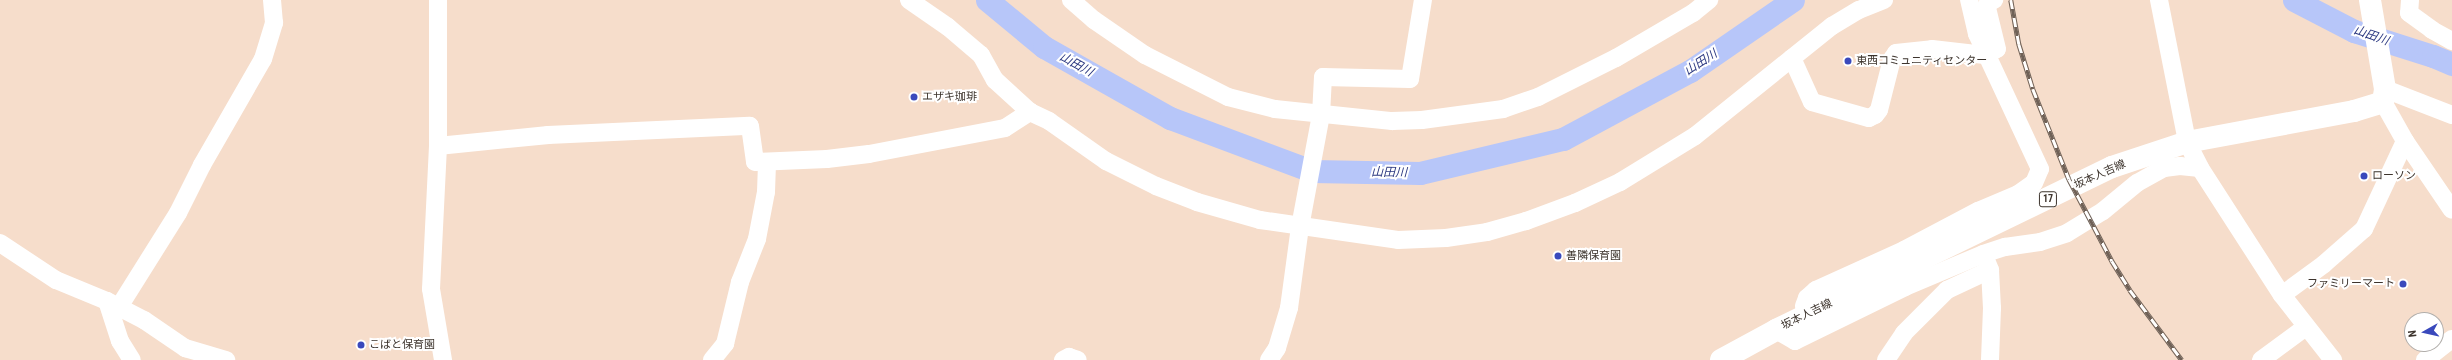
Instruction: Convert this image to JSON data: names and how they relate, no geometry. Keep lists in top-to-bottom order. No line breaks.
{"streets":{"main road":["坂本人吉線","17"]},"water":["山田川"],"places":["東西コミュニティセンター","エザキ珈琲","ローソン","善隣保育園","ファミリーマート","こばと保育園"],"north":"left"}
